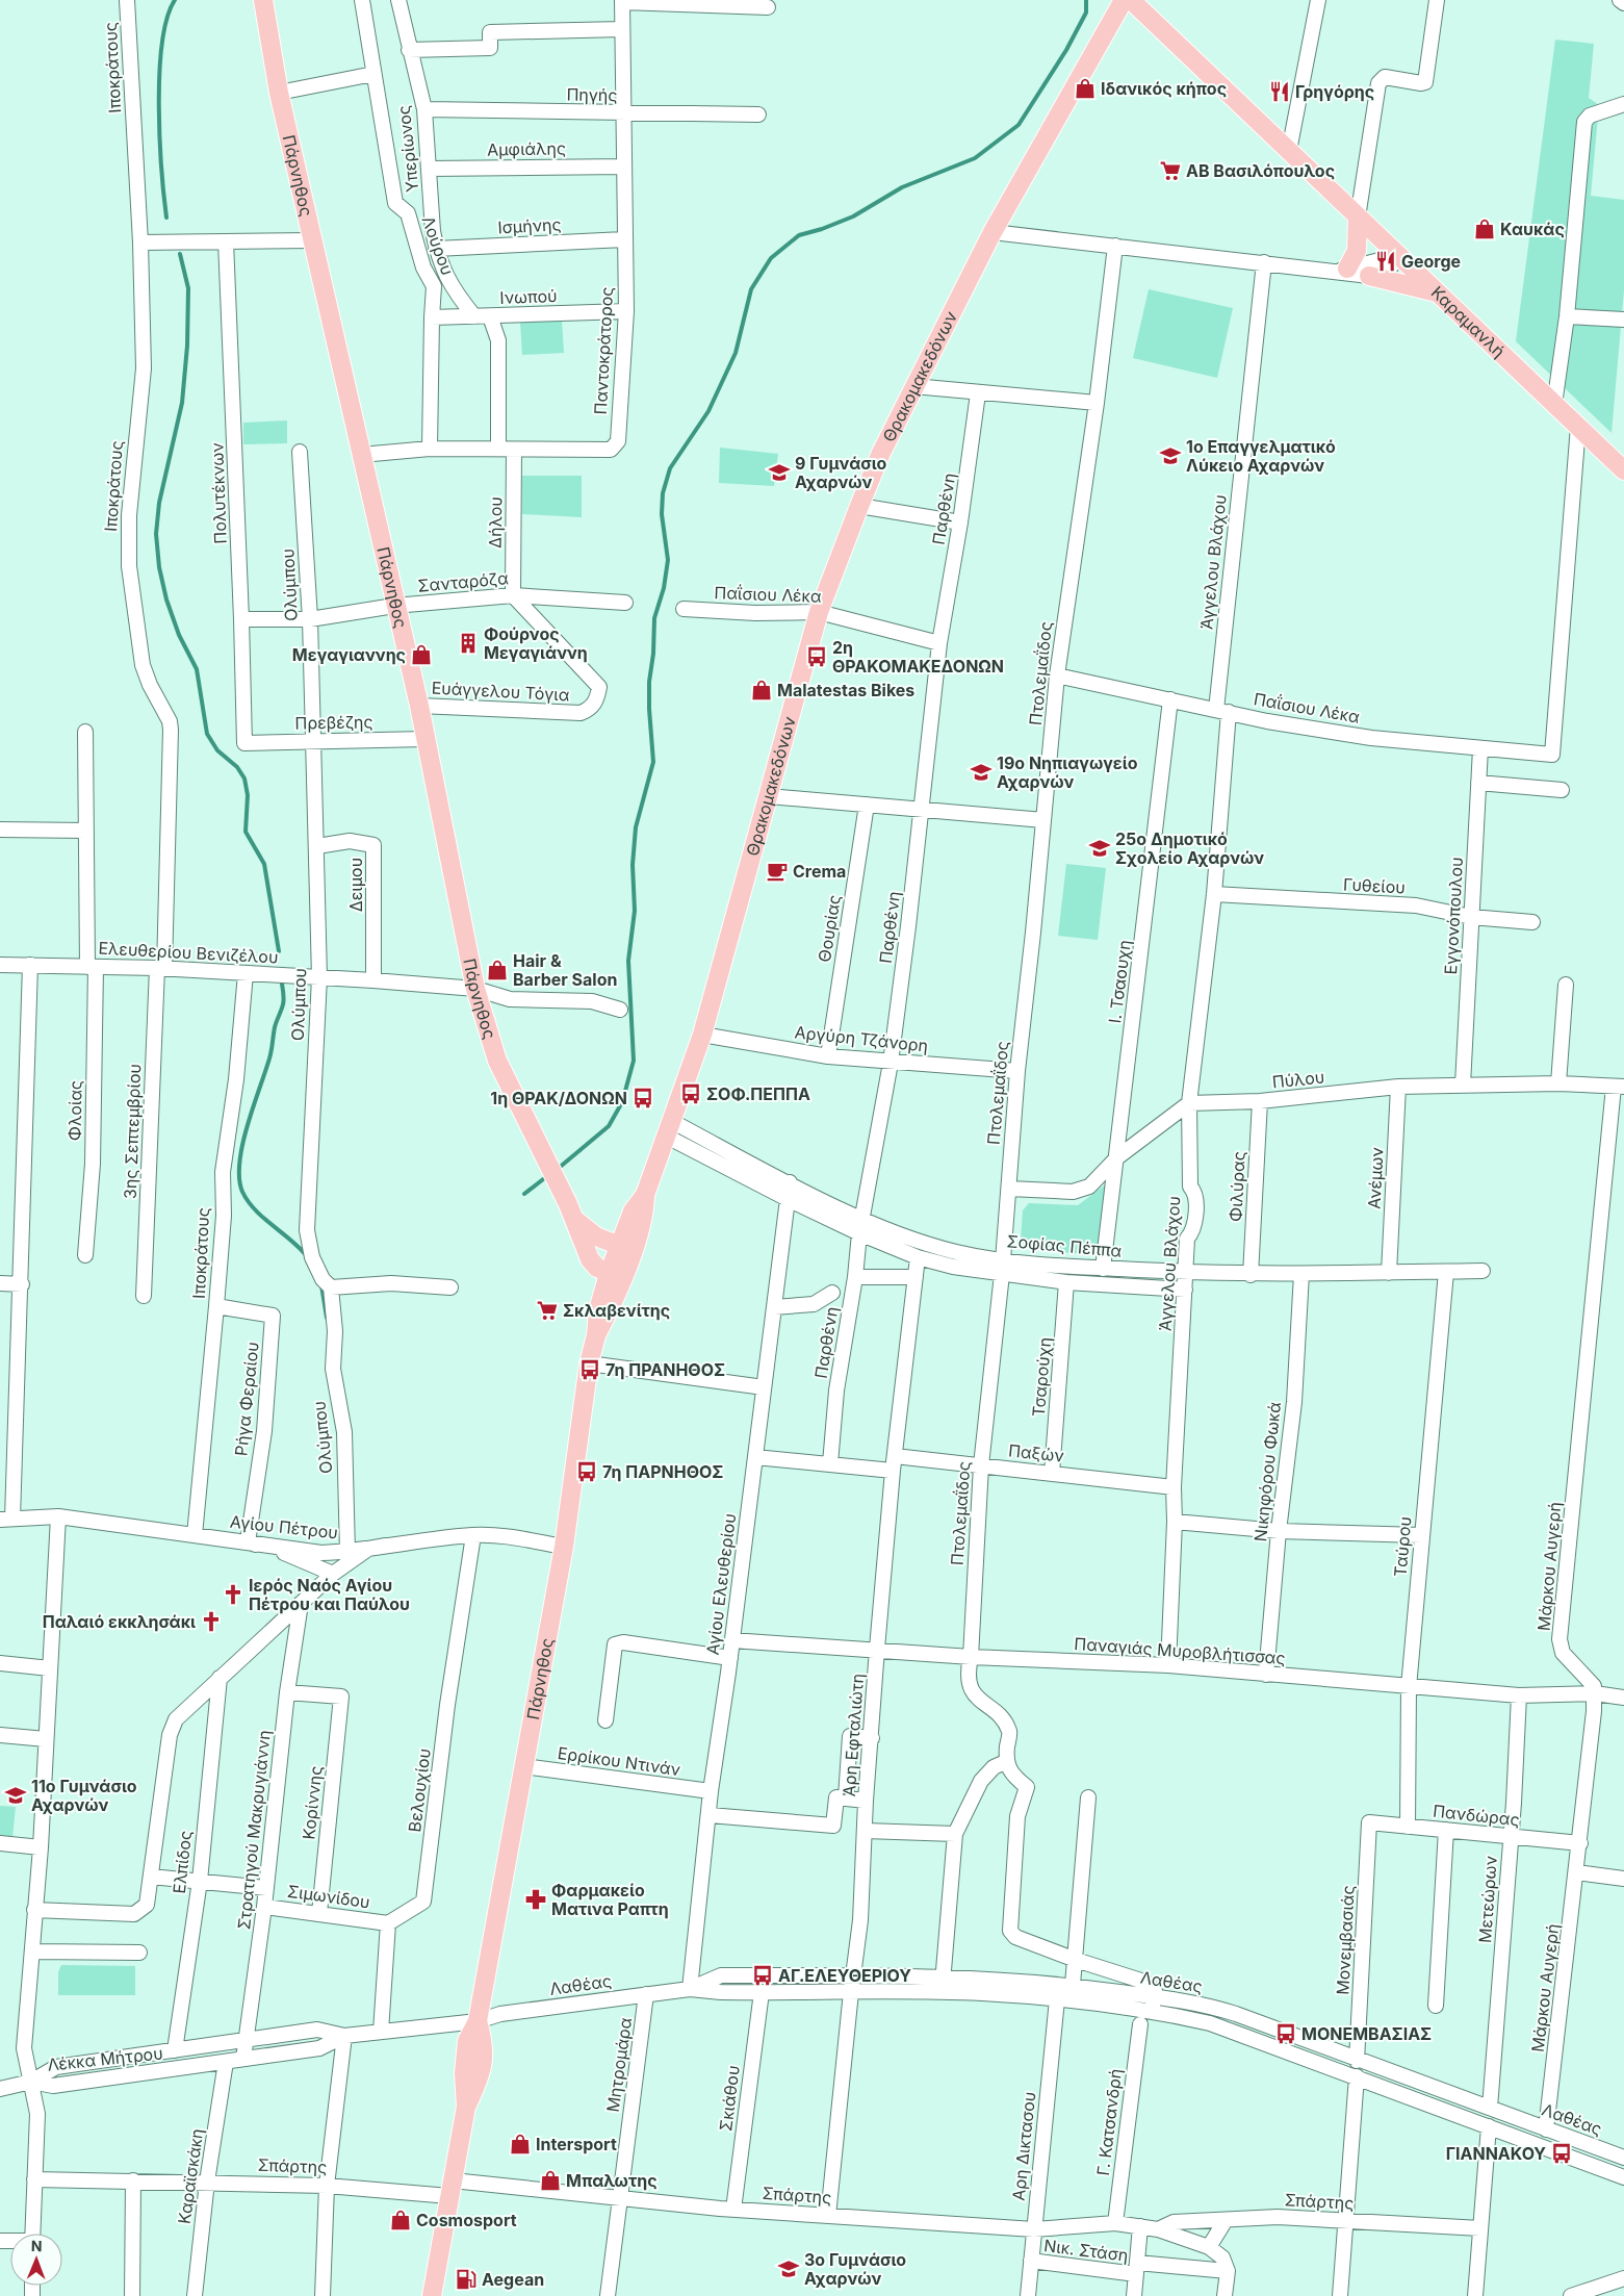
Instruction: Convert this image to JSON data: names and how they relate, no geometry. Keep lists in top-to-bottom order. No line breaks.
{"streets":{"main road":["Πάρνηθος","Καραμανλή","Θρακομακεδόνων"],"street":["Ιποκράτους","Πηγής","Υπερίωνος","Αμφιάλης","Ισμήνης","Λούρου","Ινωπού","Παντοκράτορος","Πολυτέκνων","Παρθένη","Δήλου","Άγγελου Βλάχου","Σανταρόζα","Ολύμπου","Παΐσιου Λέκα","Πτολεμαΐδος","Ευάγγελου Τόγια","Πρεβέζης","Δειμου","Γυθείου","Εγγονόπουλου","Θουρίας","Ελευθερίου Βενιζέλου","Ι. Τσαουχη","Αργύρη Τζάνορη","Πύλου","Φλοίας","3ης Σεπτεμβρίου","Ανέμων","Φιλύρας","Σοφίας Πέππα","Τσαρούχη","Ρήγα Φεραίου","Παξών","Νικηφόρου Φωκά","Αγίου Πέτρου","Ταύρου","Μάρκου Αυγερή","Αγίου Ελευθερίου","Παναγιάς Μυροβλήτισσας","Άρη Εφταλιώτη","Ερρίκου Ντινάν","Βελουχίου","Κορίννης","Πανδώρας","Στρατηγού Μακρυγιάννη","Ελπίδος","Σιμωνίδου","Μετεώρων","Μονεμβασιάς","Λαθέας","Λέκκα Μήτρου","Μητρομάρα","Σκιάθου","Γ. Κατσανδρή","Αρη Δικτασου","Σπάρτης","Καραϊσκάκη","Νικ. Στάση"]},"crossings":[["Ιποκράτους","Ελευθερίου Βενιζέλου"],["Ιποκράτους","3ης Σεπτεμβρίου"],["Ιποκράτους","Ρήγα Φεραίου"],["Ιποκράτους","Αγίου Πέτρου"],["Πηγής","Υπερίωνος"],["Πηγής","Παντοκράτορος"],["Υπερίωνος","Αμφιάλης"],["Υπερίωνος","Ισμήνης"],["Υπερίωνος","Ινωπού"],["Αμφιάλης","Παντοκράτορος"],["Πάρνηθος","Παντοκράτορος"],["Πάρνηθος","Θρακομακεδόνων"],["Πάρνηθος","Σανταρόζα"],["Πάρνηθος","Ευάγγελου Τόγια"],["Πάρνηθος","Πρεβέζης"],["Πάρνηθος","Ελευθερίου Βενιζέλου"],["Πάρνηθος","Αγίου Πέτρου"],["Πάρνηθος","Ερρίκου Ντινάν"],["Πάρνηθος","Λαθέας"],["Πάρνηθος","Λέκκα Μήτρου"],["Πάρνηθος","Σπάρτης"],["Ισμήνης","Παντοκράτορος"],["Λούρου","Ινωπού"],["Λούρου","Παντοκράτορος"],["Ινωπού","Παντοκράτορος"],["Καραμανλή","Παΐσιου Λέκα"],["Παντοκράτορος","Δήλου"],["Θρακομακεδόνων","Παΐσιου Λέκα"],["Θρακομακεδόνων","Αργύρη Τζάνορη"],["Θρακομακεδόνων","Σοφίας Πέππα"],["Πολυτέκνων","Σανταρόζα"],["Πολυτέκνων","Πρεβέζης"],["Παρθένη","Παΐσιου Λέκα"],["Παρθένη","Αργύρη Τζάνορη"],["Παρθένη","Σοφίας Πέππα"],["Παρθένη","Παξών"],["Δήλου","Σανταρόζα"],["Δήλου","Ευάγγελου Τόγια"],["Άγγελου Βλάχου","Παΐσιου Λέκα"],["Άγγελου Βλάχου","Γυθείου"],["Άγγελου Βλάχου","Πύλου"],["Άγγελου Βλάχου","Σοφίας Πέππα"],["Άγγελου Βλάχου","Παξών"],["Άγγελου Βλάχου","Παναγιάς Μυροβλήτισσας"],["Σανταρόζα","Ολύμπου"],["Σανταρόζα","Ευάγγελου Τόγια"],["Ολύμπου","Πρεβέζης"],["Ολύμπου","Δειμου"],["Ολύμπου","Ελευθερίου Βενιζέλου"],["Ολύμπου","Αγίου Πέτρου"],["Παΐσιου Λέκα","Πτολεμαΐδος"],["Παΐσιου Λέκα","Εγγονόπουλου"],["Παΐσιου Λέκα","Ι. Τσαουχη"],["Πτολεμαΐδος","Αργύρη Τζάνορη"],["Πτολεμαΐδος","Σοφίας Πέππα"],["Πτολεμαΐδος","Παξών"],["Πτολεμαΐδος","Παναγιάς Μυροβλήτισσας"],["Δειμου","Ελευθερίου Βενιζέλου"],["Γυθείου","Εγγονόπουλου"],["Εγγονόπουλου","Πύλου"],["Θουρίας","Αργύρη Τζάνορη"],["Ελευθερίου Βενιζέλου","Φλοίας"],["Ελευθερίου Βενιζέλου","3ης Σεπτεμβρίου"],["Ι. Τσαουχη","Σοφίας Πέππα"],["Πύλου","Ανέμων"],["Πύλου","Φιλύρας"],["Πύλου","Μάρκου Αυγερή"],["Ανέμων","Σοφίας Πέππα"],["Φιλύρας","Σοφίας Πέππα"],["Σοφίας Πέππα","Τσαρούχη"],["Σοφίας Πέππα","Νικηφόρου Φωκά"],["Σοφίας Πέππα","Ταύρου"],["Σοφίας Πέππα","Αγίου Ελευθερίου"],["Σοφίας Πέππα","Άρη Εφταλιώτη"],["Τσαρούχη","Παξών"],["Ρήγα Φεραίου","Αγίου Πέτρου"],["Παξών","Αγίου Ελευθερίου"],["Παξών","Άρη Εφταλιώτη"],["Νικηφόρου Φωκά","Παναγιάς Μυροβλήτισσας"],["Αγίου Πέτρου","Βελουχίου"],["Ταύρου","Παναγιάς Μυροβλήτισσας"],["Ταύρου","Πανδώρας"],["Μάρκου Αυγερή","Παναγιάς Μυροβλήτισσας"],["Μάρκου Αυγερή","Πανδώρας"],["Μάρκου Αυγερή","Λαθέας"],["Αγίου Ελευθερίου","Παναγιάς Μυροβλήτισσας"],["Αγίου Ελευθερίου","Ερρίκου Ντινάν"],["Αγίου Ελευθερίου","Λαθέας"],["Παναγιάς Μυροβλήτισσας","Άρη Εφταλιώτη"],["Παναγιάς Μυροβλήτισσας","Μετεώρων"],["Άρη Εφταλιώτη","Λαθέας"],["Άρη Εφταλιώτη","Σπάρτης"],["Βελουχίου","Σιμωνίδου"],["Κορίννης","Στρατηγού Μακρυγιάννη"],["Κορίννης","Σιμωνίδου"],["Πανδώρας","Μετεώρων"],["Πανδώρας","Μονεμβασιάς"],["Στρατηγού Μακρυγιάννη","Σιμωνίδου"],["Στρατηγού Μακρυγιάννη","Λέκκα Μήτρου"],["Ελπίδος","Σιμωνίδου"],["Ελπίδος","Λέκκα Μήτρου"],["Μετεώρων","Λαθέας"],["Μονεμβασιάς","Λαθέας"],["Λαθέας","Λέκκα Μήτρου"],["Λαθέας","Μητρομάρα"],["Λαθέας","Σκιάθου"],["Λαθέας","Αρη Δικτασου"],["Λέκκα Μήτρου","Καραϊσκάκη"],["Μητρομάρα","Σπάρτης"],["Σκιάθου","Σπάρτης"],["Γ. Κατσανδρή","Σπάρτης"],["Αρη Δικτασου","Σπάρτης"],["Αρη Δικτασου","Νικ. Στάση"],["Σπάρτης","Καραϊσκάκη"]],"places":{"shop":["Ιδανικός κήπος","Καυκάς","Μεγαγιαννης","Malatestas Bikes","Hair & Barber Salon","Intersport","Μπαλωτης","Cosmosport"],"restaurant":["Γρηγόρης","George"],"supermarket":["ΑΒ Βασιλόπουλος","Σκλαβενίτης"],"school or university":["1ο Επαγγελματικό Λύκειο Αχαρνών","9 Γυμνάσιο Αχαρνών","19ο Νηπιαγωγείο Αχαρνών","25ο Δημοτικό Σχολείο Αχαρνών","11ο Γυμνάσιο Αχαρνών","3ο Γυμνάσιο Αχαρνών"],"building":["Φούρνος Μεγαγιάννη"],"bus stop":["2η ΘΡΑΚΟΜΑΚΕΔΟΝΩΝ","ΣΟΦ.ΠΕΠΠΑ","1η ΘΡΑΚ/ΔΟΝΩΝ","7η ΠΡΑΝΗΘΟΣ","7η ΠΑΡΝΗΘΟΣ","ΑΓ.ΕΛΕΥΘΕΡΙΟΥ","ΜΟΝΕΜΒΑΣΙΑΣ","ΓΙΑΝΝΑΚΟΥ"],"cafe":["Crema"],"church":["Ιερός Ναός Αγίου Πέτρου και Παύλου","Παλαιό εκκλησάκι"],"pharmacy":["Φαρμακείο Ματινα Ραπτη"],"fuel station":["Aegean"]},"north":"top"}
